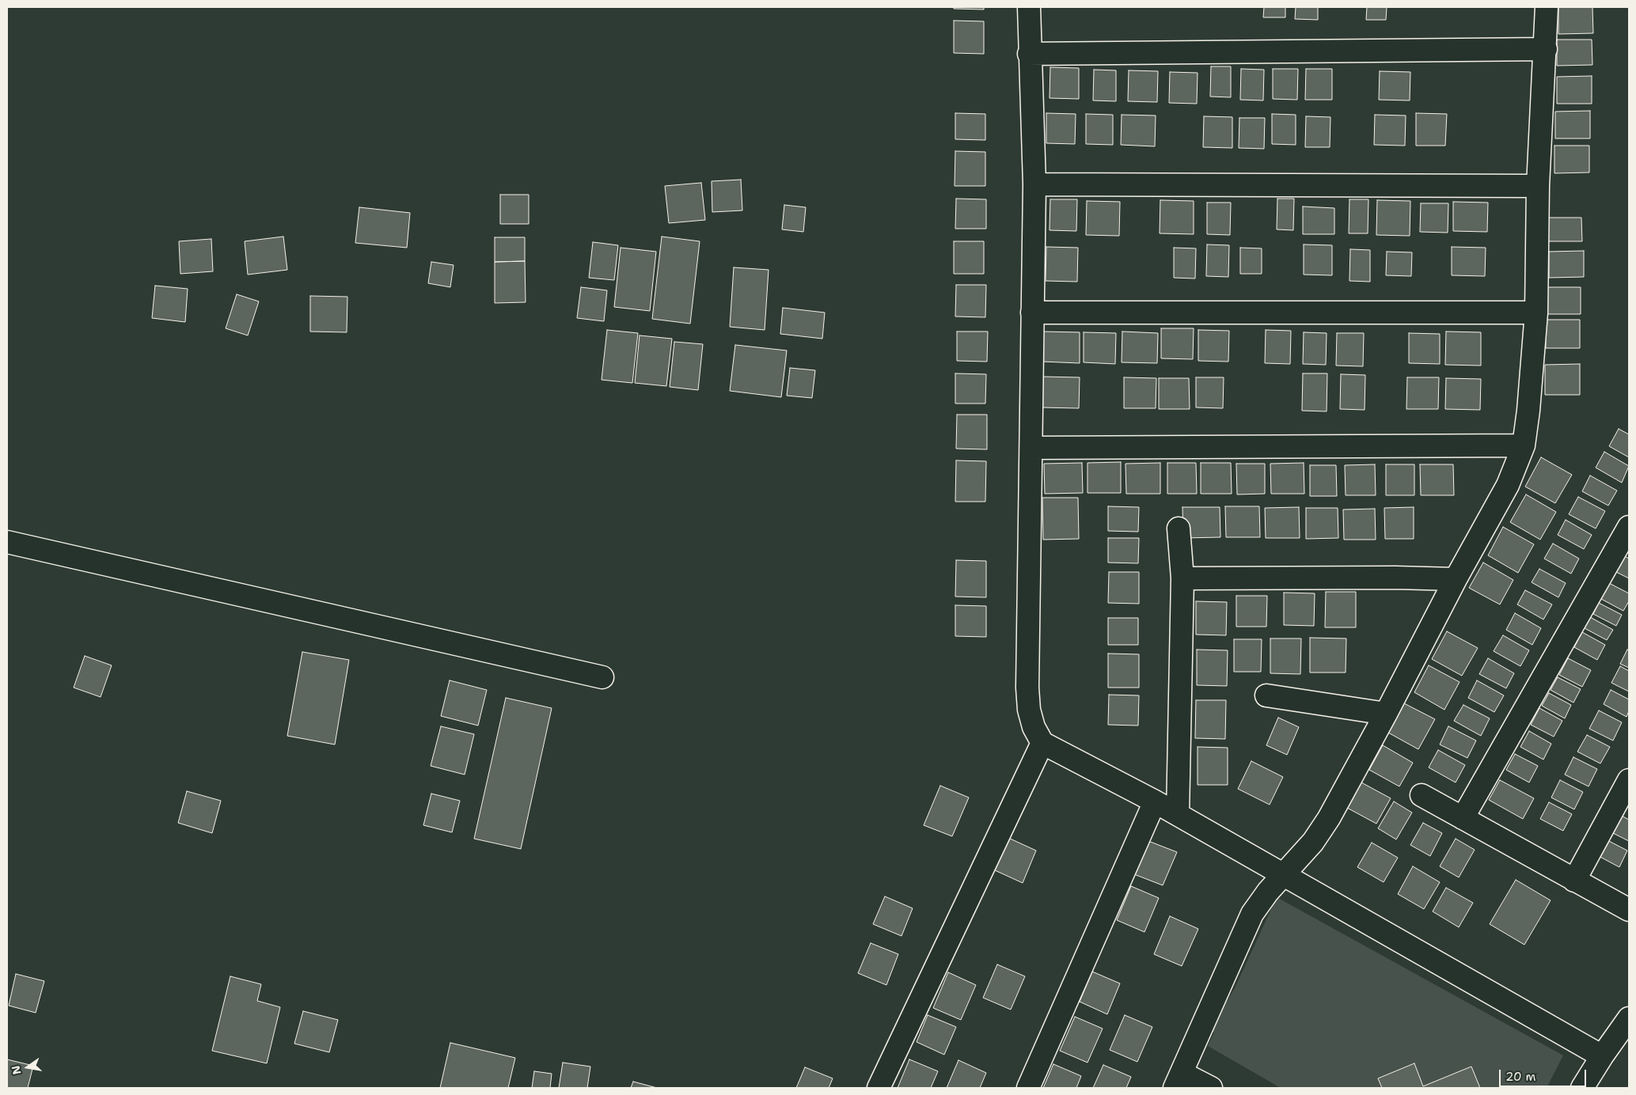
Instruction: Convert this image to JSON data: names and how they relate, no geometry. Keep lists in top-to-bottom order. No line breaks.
{"scale_bar":"20 m","north":"left"}
